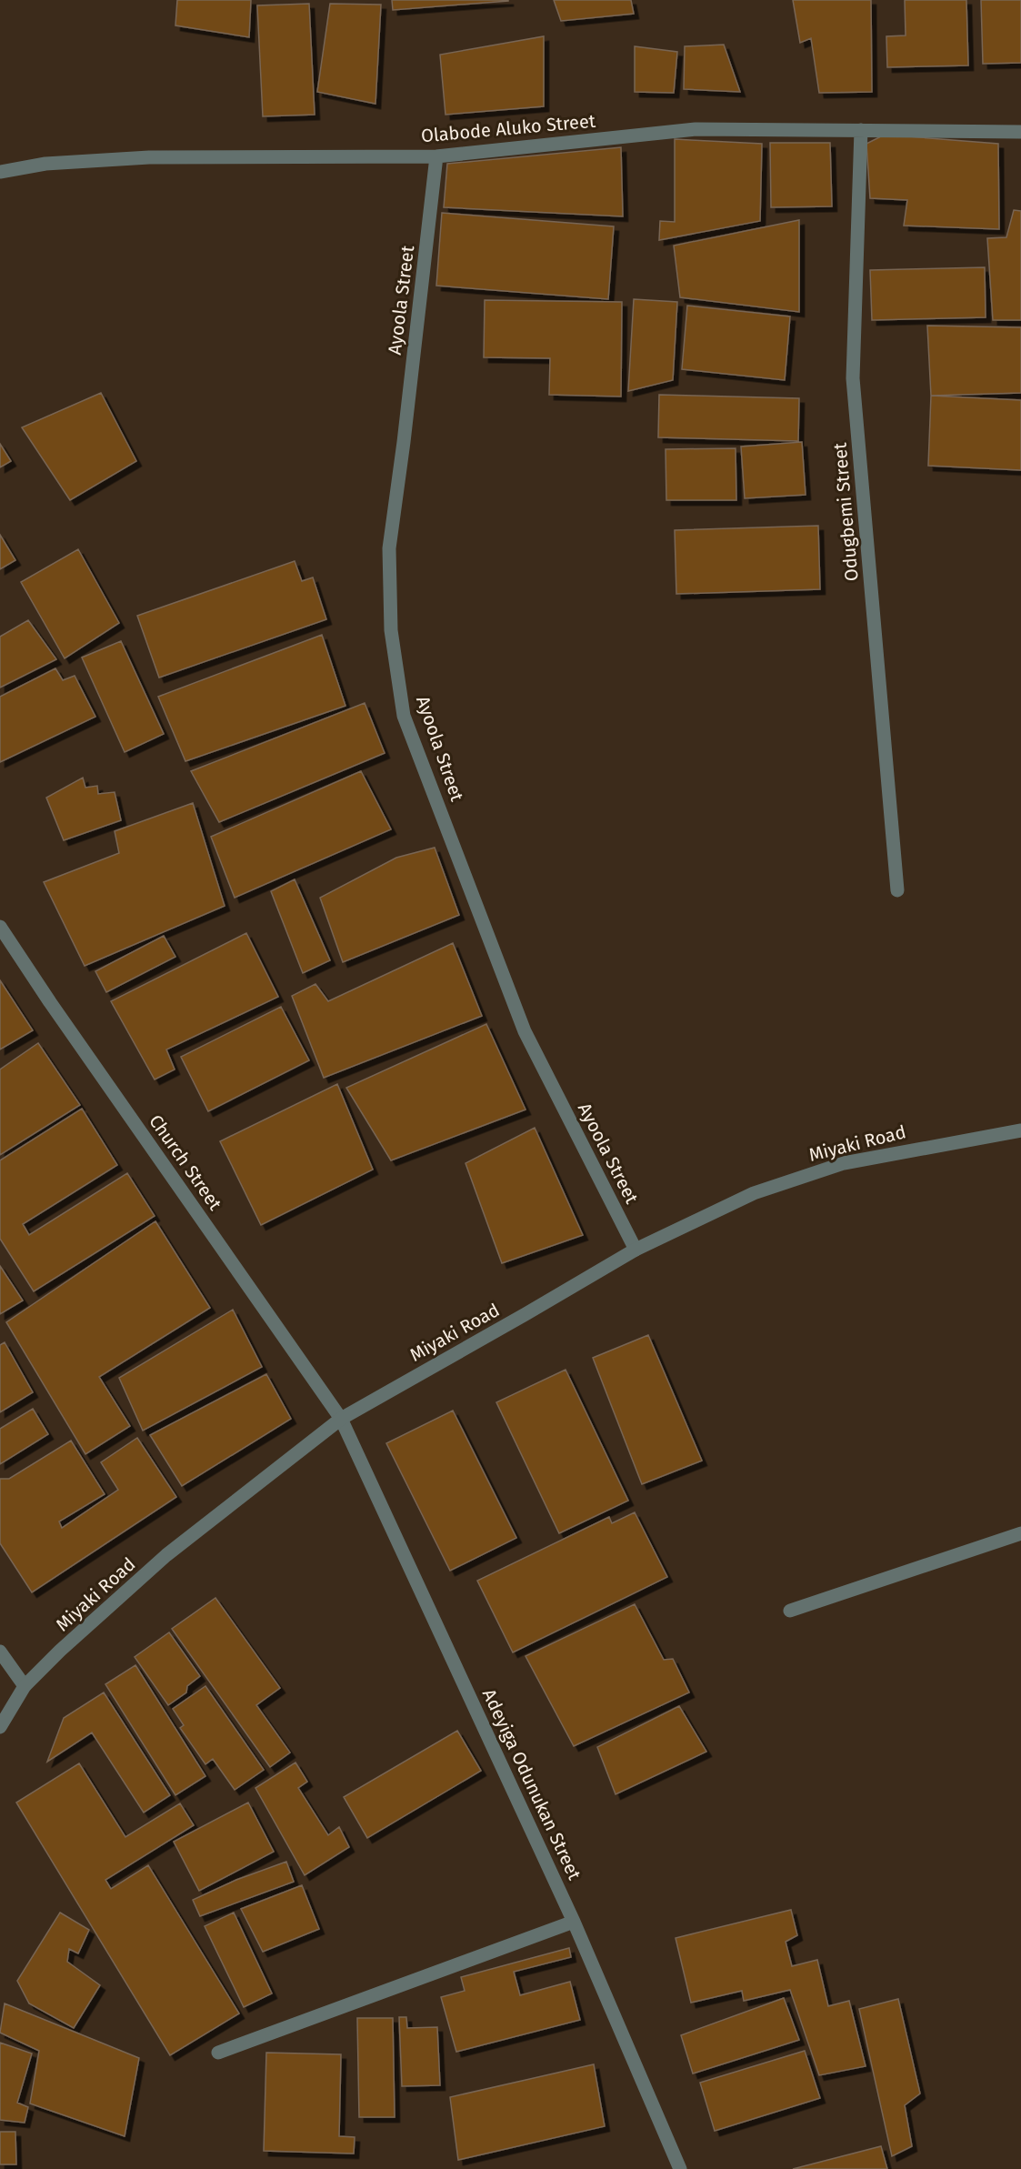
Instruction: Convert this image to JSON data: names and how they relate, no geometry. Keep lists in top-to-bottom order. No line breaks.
{"streets":{"street":["Olabode Aluko Street","Ayoola Street","Odugbemi Street","Miyaki Road","Church Street","Adeyiga Odunukan Street"]},"crossings":[["Olabode Aluko Street","Ayoola Street"],["Olabode Aluko Street","Odugbemi Street"],["Ayoola Street","Miyaki Road"],["Miyaki Road","Church Street"],["Miyaki Road","Adeyiga Odunukan Street"],["Church Street","Adeyiga Odunukan Street"]]}
